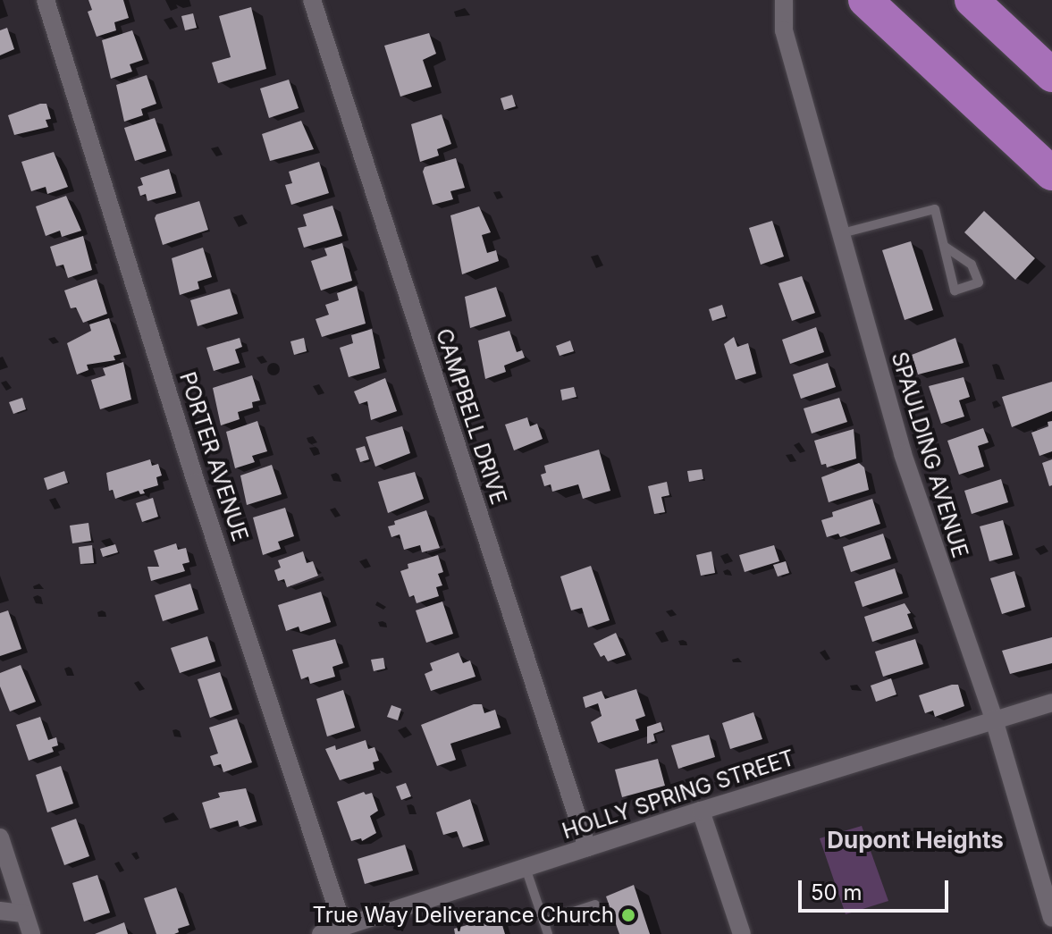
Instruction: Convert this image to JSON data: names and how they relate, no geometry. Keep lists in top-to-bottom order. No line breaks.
{"streets":{"street":["CAMPBELL DRIVE","SPAULDING AVENUE","PORTER AVENUE","HOLLY SPRING STREET"]},"crossings":[["CAMPBELL DRIVE","HOLLY SPRING STREET"],["SPAULDING AVENUE","HOLLY SPRING STREET"],["PORTER AVENUE","HOLLY SPRING STREET"]],"districts":["Dupont Heights"],"places":["True Way Deliverance Church"],"scale_bar":"50 m"}
